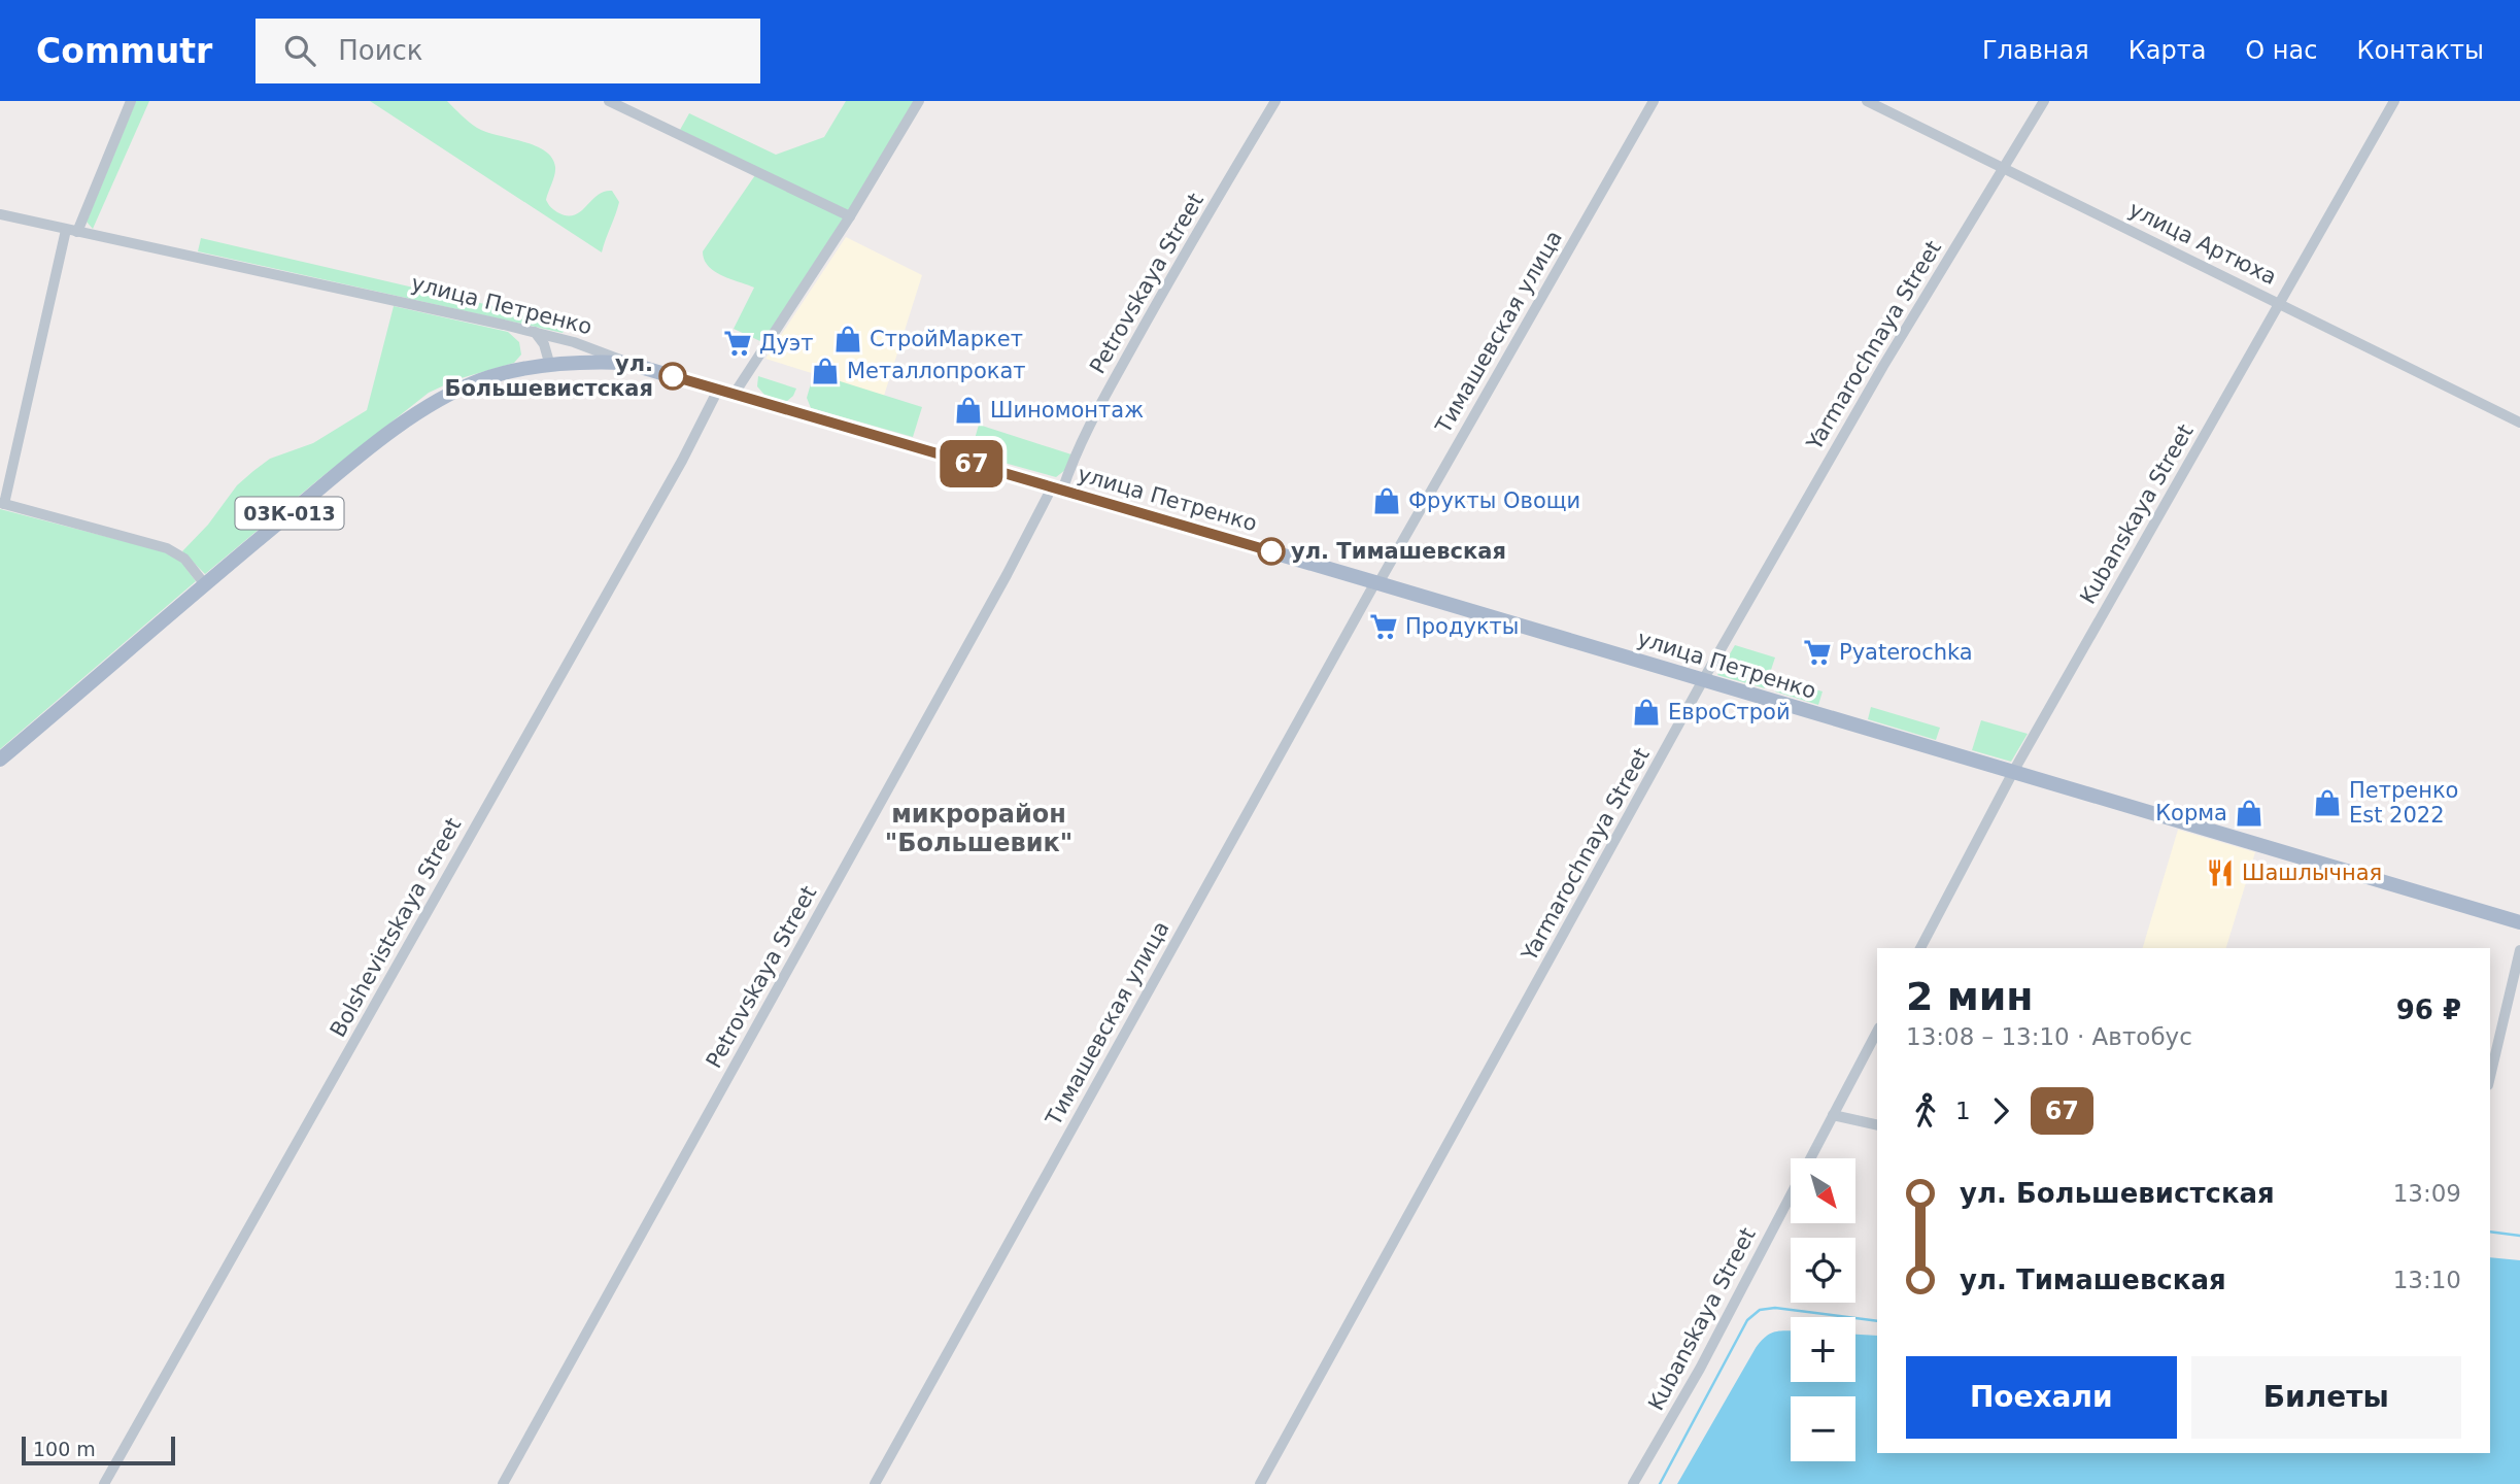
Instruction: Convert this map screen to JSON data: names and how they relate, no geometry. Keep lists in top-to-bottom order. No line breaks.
{"streets":{"main road":["улица Петренко","03К-013"],"street":["улица Артюха","Petrovskaya Street","Тимашевская улица","Yarmarochnaya Street","Kubanskaya Street","Bolshevistskaya Street"]},"crossings":[["улица Артюха","Yarmarochnaya Street"],["улица Артюха","Kubanskaya Street"],["Petrovskaya Street","улица Петренко"],["улица Петренко","Тимашевская улица"],["улица Петренко","Yarmarochnaya Street"],["улица Петренко","03К-013"],["улица Петренко","Kubanskaya Street"],["улица Петренко","Bolshevistskaya Street"]],"districts":["микрорайон \"Большевик\""],"places":{"shop":["СтройМаркет","Металлопрокат","Шиномонтаж","Фрукты Овощи","ЕвроСтрой","Петренко Est 2022","Корма"],"supermarket":["Дуэт","Продукты","Pyaterochka"],"other":["ул. Большевистская","ул. Тимашевская"],"restaurant":["Шашлычная"]},"lines":["bus line 67"],"scale_bar":"100 m","north":"bottom right","page":{"header":"Commutr","search":"Поиск","nav":["Главная","Карта","О нас","Контакты"],"on_map":"67","heading":["2 мин","13:08 – 13:10 · Автобус","96 ₽"],"legs":["1","67"],"list":[{"name":"ул. Большевистская","value":"13:09"},{"name":"ул. Тимашевская","value":"13:10"}],"map_buttons":["+","−"],"buttons":["Поехали","Билеты"],"scale":"100 m"}}
